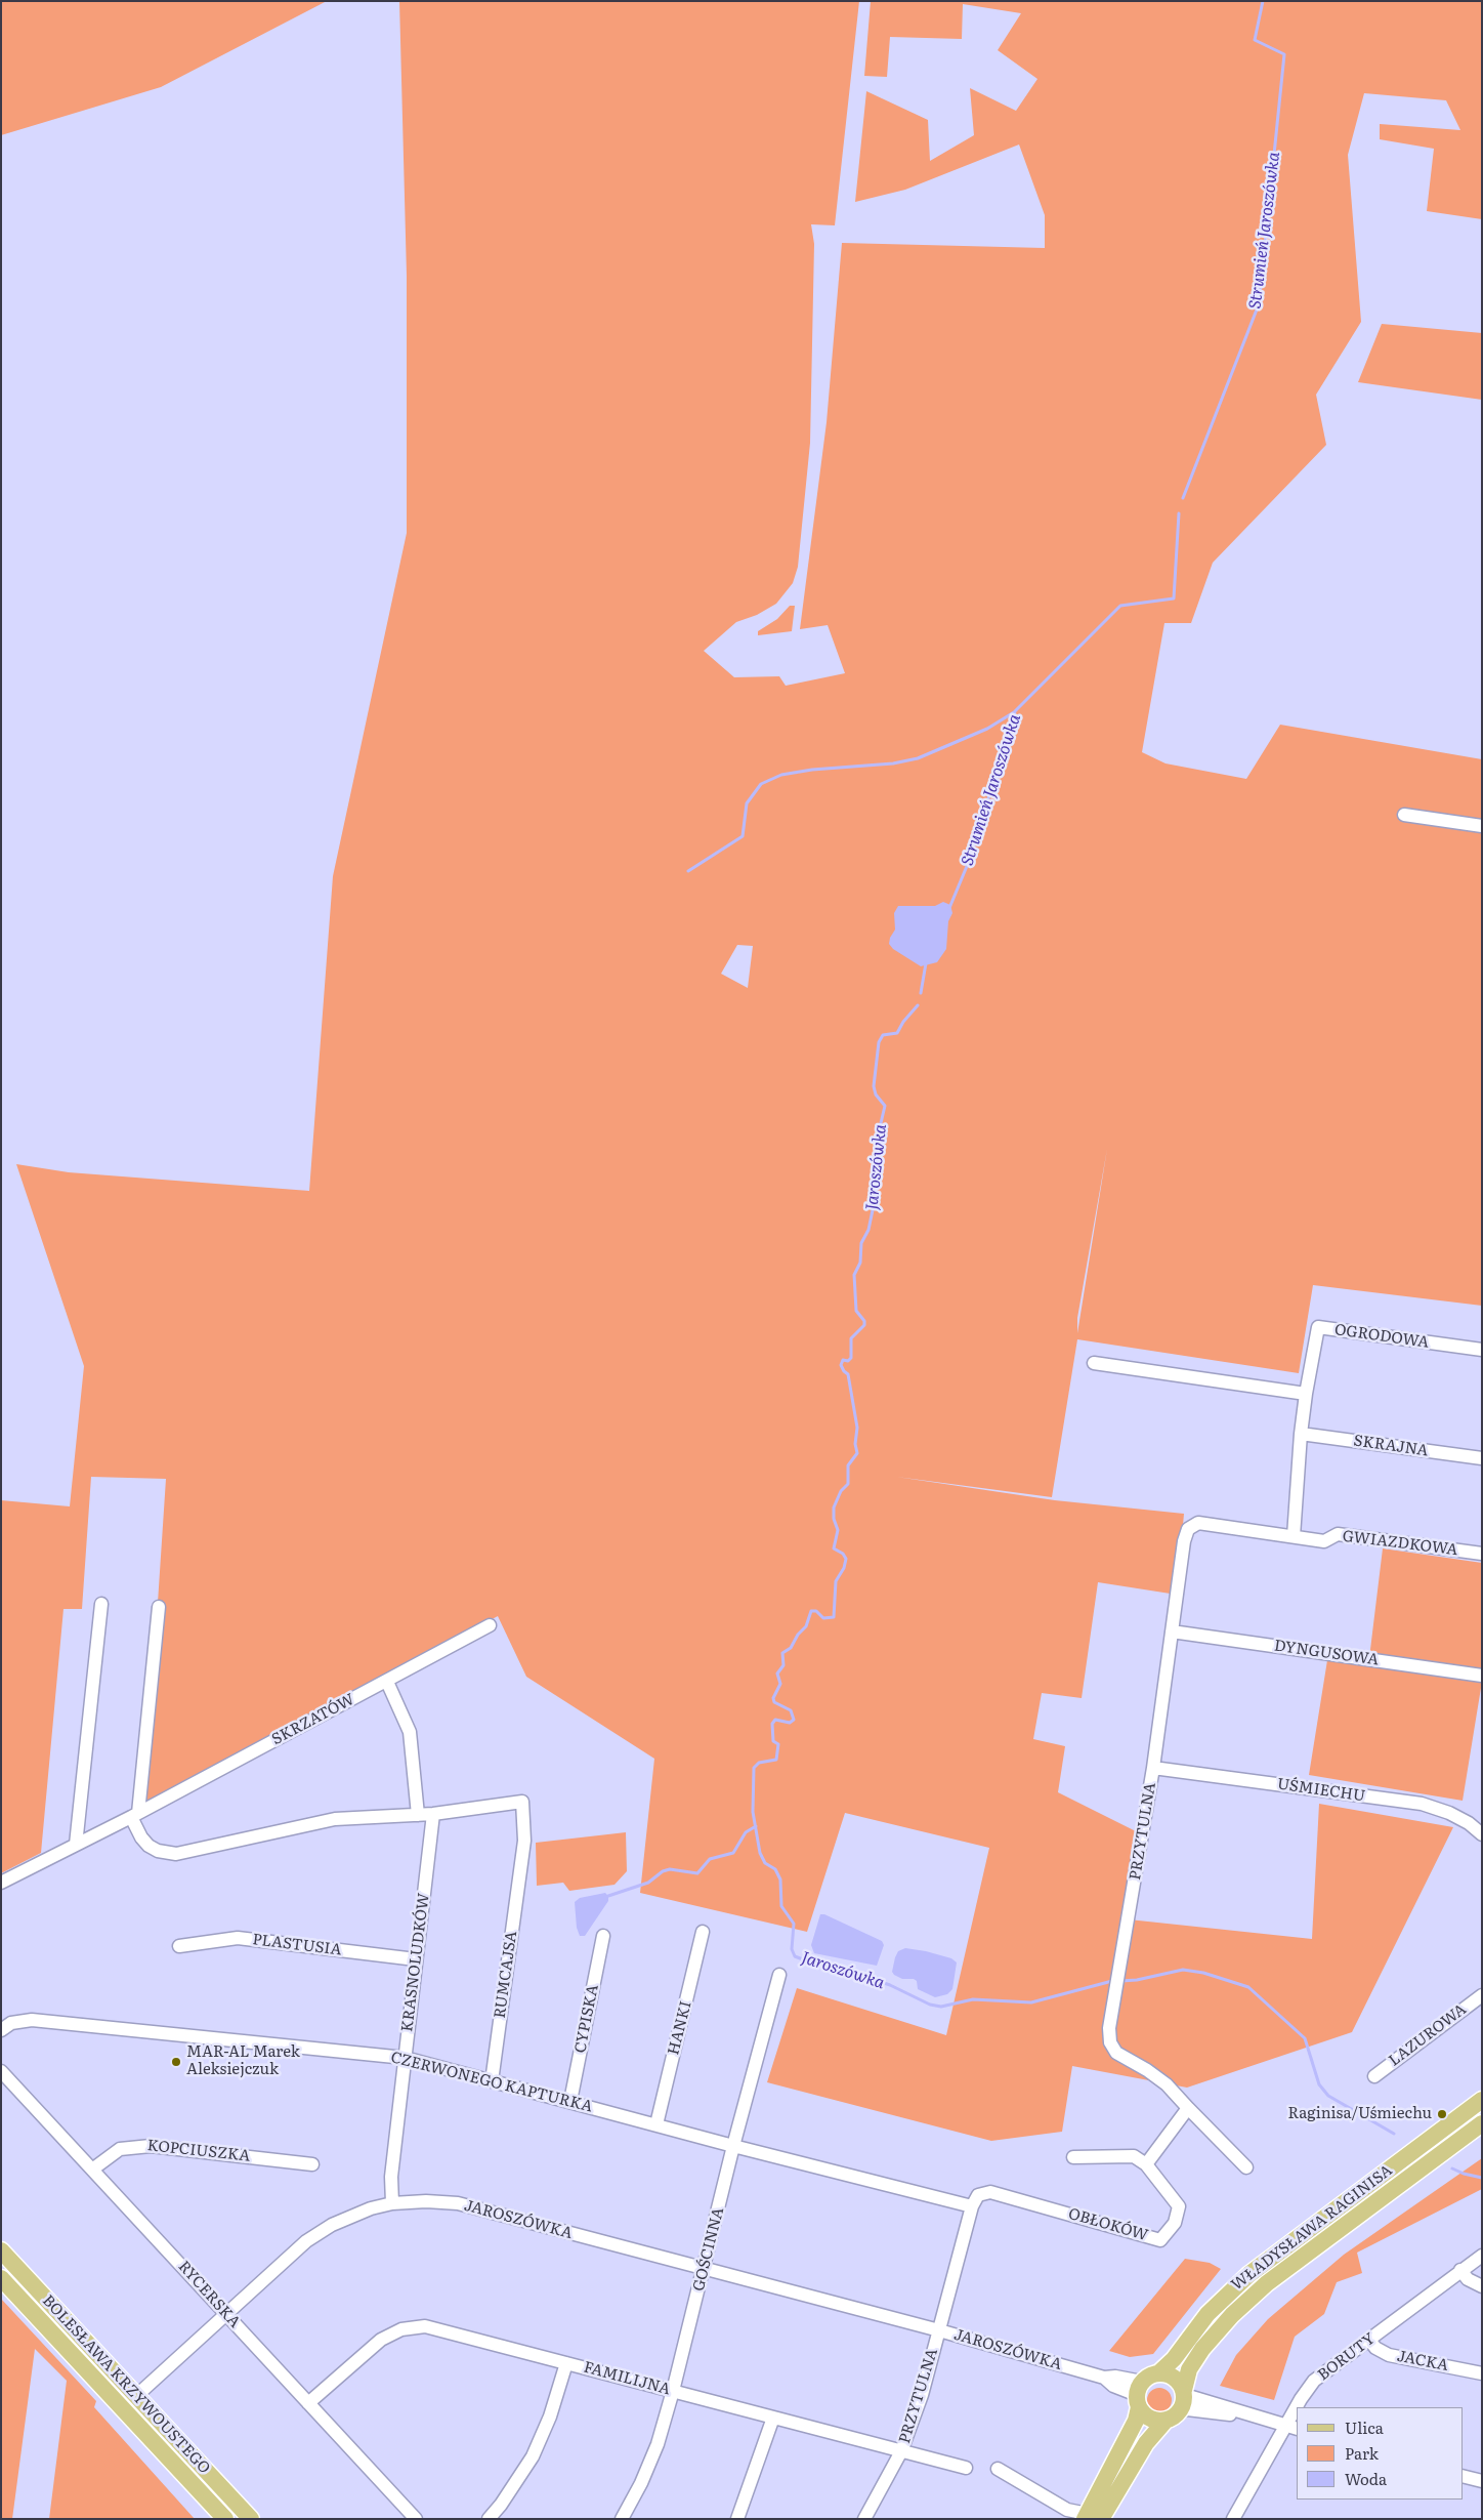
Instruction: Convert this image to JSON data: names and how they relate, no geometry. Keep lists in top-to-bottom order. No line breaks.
{"streets":{"main road":["WŁADYSŁAWA RAGINISA","BOLESŁAWA KRZYWOUSTEGO"],"street":["OGRODOWA","SKRAJNA","GWIAZDKOWA","DYNGUSOWA","SKRZATÓW","UŚMIECHU","PRZYTULNA","PLASTUSIA","KRASNOLUDKÓW","RUMCAJSA","CYPISKA","HANKI","LAZUROWA","CZERWONEGO KAPTURKA","KOPCIUSZKA","JAROSZÓWKA","OBŁOKÓW","GOŚCINNA","RYCERSKA","BORUTY","JACKA","FAMILIJNA"]},"crossings":[["OGRODOWA","SKRAJNA"],["OGRODOWA","GWIAZDKOWA"],["GWIAZDKOWA","PRZYTULNA"],["DYNGUSOWA","PRZYTULNA"],["UŚMIECHU","PRZYTULNA"],["PRZYTULNA","CZERWONEGO KAPTURKA"],["PRZYTULNA","JAROSZÓWKA"],["PRZYTULNA","OBŁOKÓW"],["PRZYTULNA","FAMILIJNA"],["PLASTUSIA","KRASNOLUDKÓW"],["KRASNOLUDKÓW","RUMCAJSA"],["KRASNOLUDKÓW","CZERWONEGO KAPTURKA"],["KRASNOLUDKÓW","JAROSZÓWKA"],["RUMCAJSA","CZERWONEGO KAPTURKA"],["CYPISKA","CZERWONEGO KAPTURKA"],["HANKI","CZERWONEGO KAPTURKA"],["CZERWONEGO KAPTURKA","OBŁOKÓW"],["CZERWONEGO KAPTURKA","GOŚCINNA"],["KOPCIUSZKA","RYCERSKA"],["JAROSZÓWKA","WŁADYSŁAWA RAGINISA"],["JAROSZÓWKA","GOŚCINNA"],["JAROSZÓWKA","RYCERSKA"],["JAROSZÓWKA","BOLESŁAWA KRZYWOUSTEGO"],["GOŚCINNA","FAMILIJNA"],["RYCERSKA","FAMILIJNA"],["BORUTY","JACKA"]],"water":["Strumień Jaroszówka","Jaroszówka"],"places":["MAR-AL Marek Aleksiejczuk","Raginisa/Uśmiechu"],"legend":["Ulica","Park","Woda"]}
